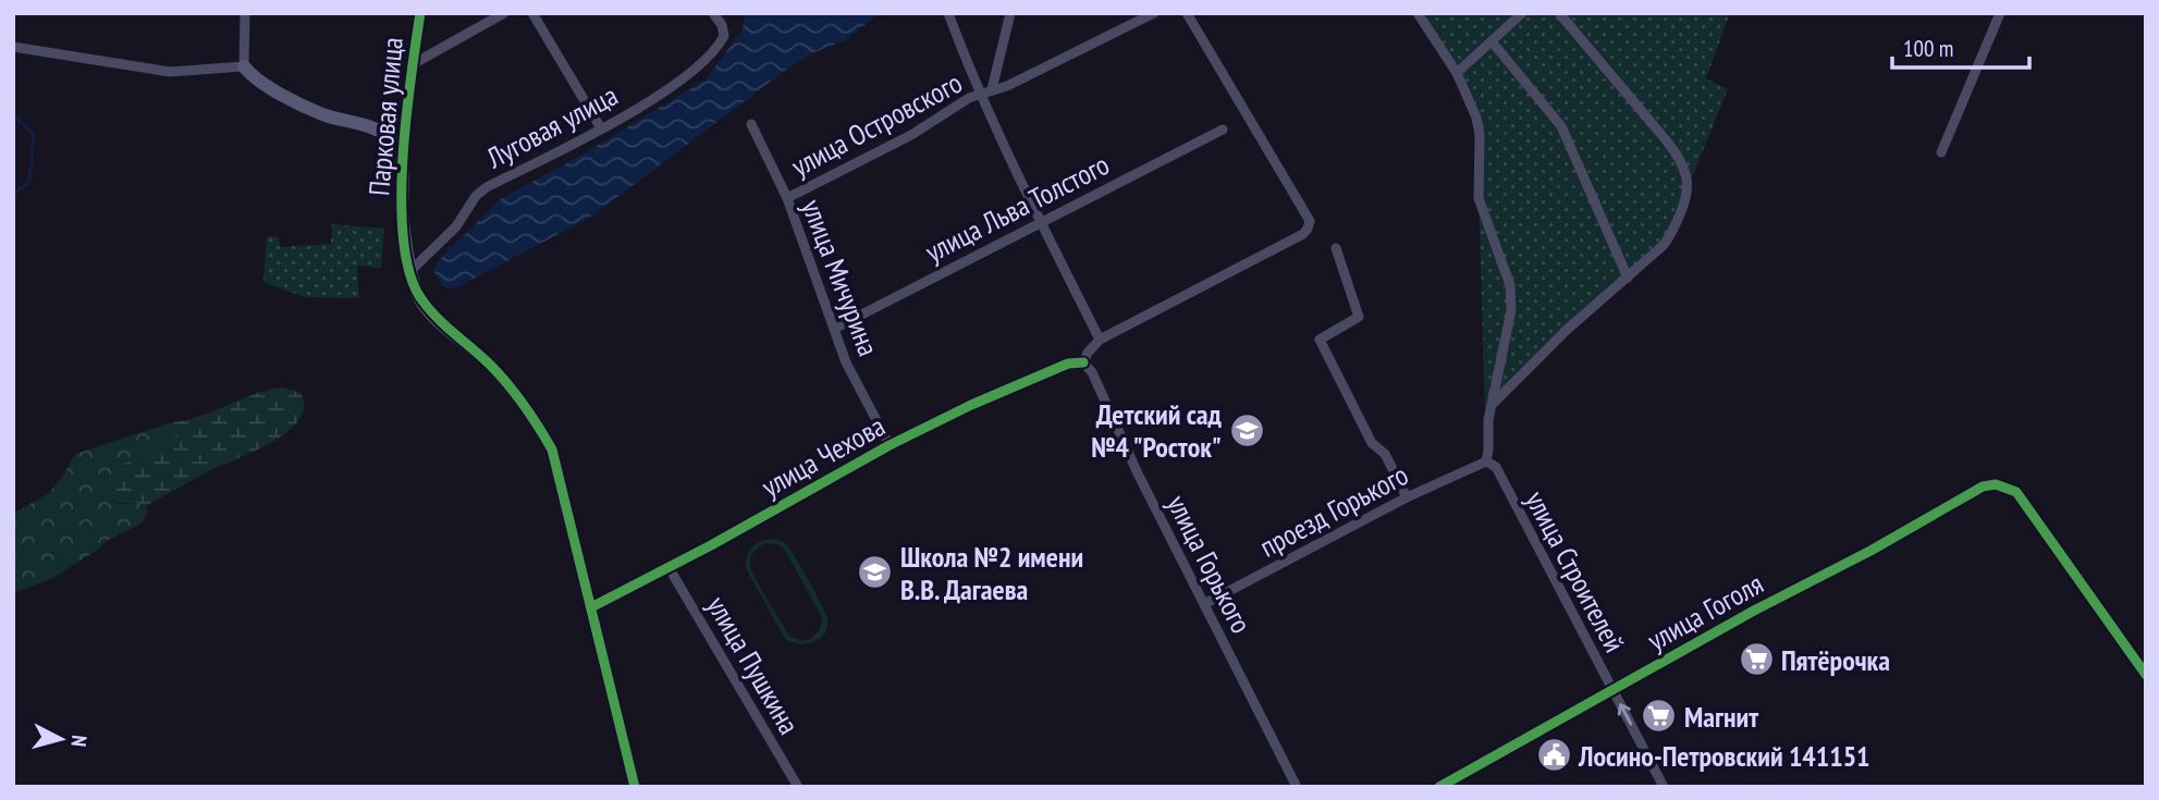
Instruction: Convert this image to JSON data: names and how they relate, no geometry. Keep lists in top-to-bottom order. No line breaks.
{"streets":{"street":["Парковая улица","улица Островского","Луговая улица","улица Льва Толстого","улица Мичурина","улица Чехова","проезд Горького","улица Горького","улица Строителей","улица Гоголя","улица Пушкина"]},"crossings":[["Парковая улица","Луговая улица"],["Парковая улица","улица Чехова"],["улица Островского","улица Мичурина"],["улица Льва Толстого","улица Мичурина"],["улица Мичурина","улица Чехова"],["улица Чехова","улица Горького"],["улица Чехова","улица Пушкина"],["проезд Горького","улица Горького"],["проезд Горького","улица Строителей"],["улица Строителей","улица Гоголя"]],"places":{"school or university":["Детский сад №4 \"Росток\"","Школа №2 имени В.В. Дагаева"],"supermarket":["Пятёрочка","Магнит"],"public building":["Лосино-Петровский 141151"]},"scale_bar":"100 m","north":"right"}
